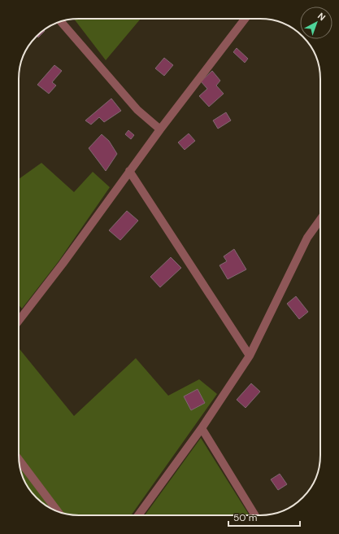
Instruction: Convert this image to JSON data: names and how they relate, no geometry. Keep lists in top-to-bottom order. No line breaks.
{"scale_bar":"50 m","north":"top right"}
